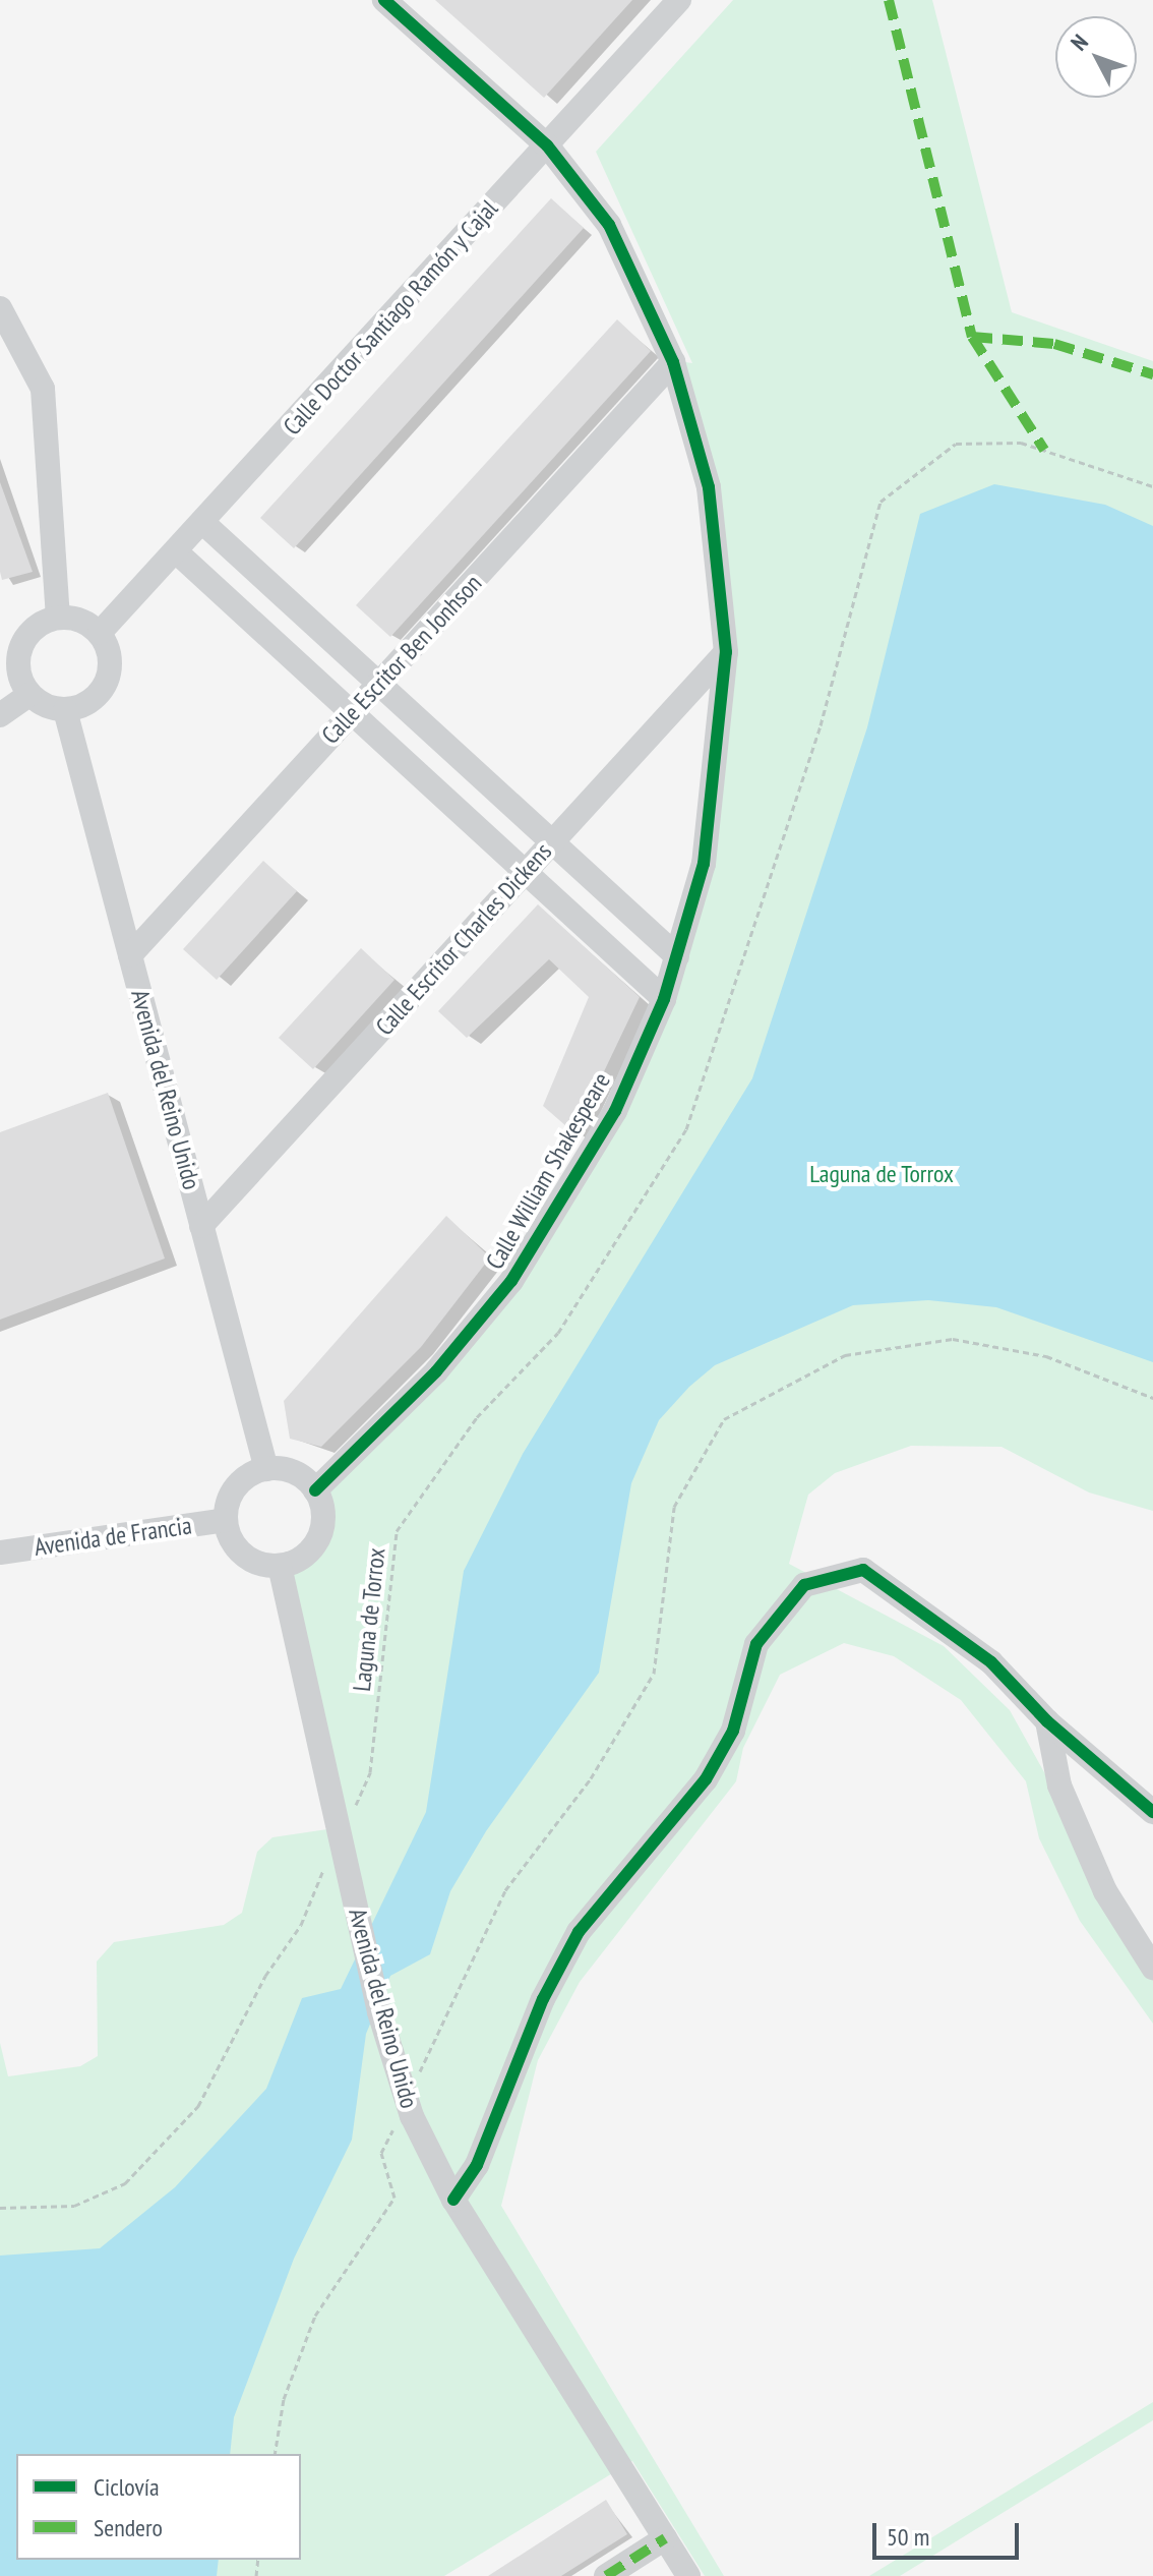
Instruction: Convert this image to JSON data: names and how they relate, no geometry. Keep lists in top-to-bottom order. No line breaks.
{"streets":{"street":["Calle Doctor Santiago Ramón y Cajal","Calle Escritor Ben Jonhson","Calle Escritor Charles Dickens","Avenida del Reino Unido","Calle William Shakespeare","Avenida de Francia"],"path":["Laguna de Torrox"]},"crossings":[["Calle Doctor Santiago Ramón y Cajal","Avenida del Reino Unido"],["Calle Doctor Santiago Ramón y Cajal","Calle William Shakespeare"],["Calle Escritor Ben Jonhson","Avenida del Reino Unido"],["Calle Escritor Ben Jonhson","Calle William Shakespeare"],["Calle Escritor Charles Dickens","Avenida del Reino Unido"],["Calle Escritor Charles Dickens","Calle William Shakespeare"],["Avenida del Reino Unido","Calle William Shakespeare"],["Avenida del Reino Unido","Avenida de Francia"],["Avenida del Reino Unido","Laguna de Torrox"],["Calle William Shakespeare","Avenida de Francia"]],"parks":["Laguna de Torrox"],"legend":["Ciclovía","Sendero"],"scale_bar":"50 m","north":"top left"}
